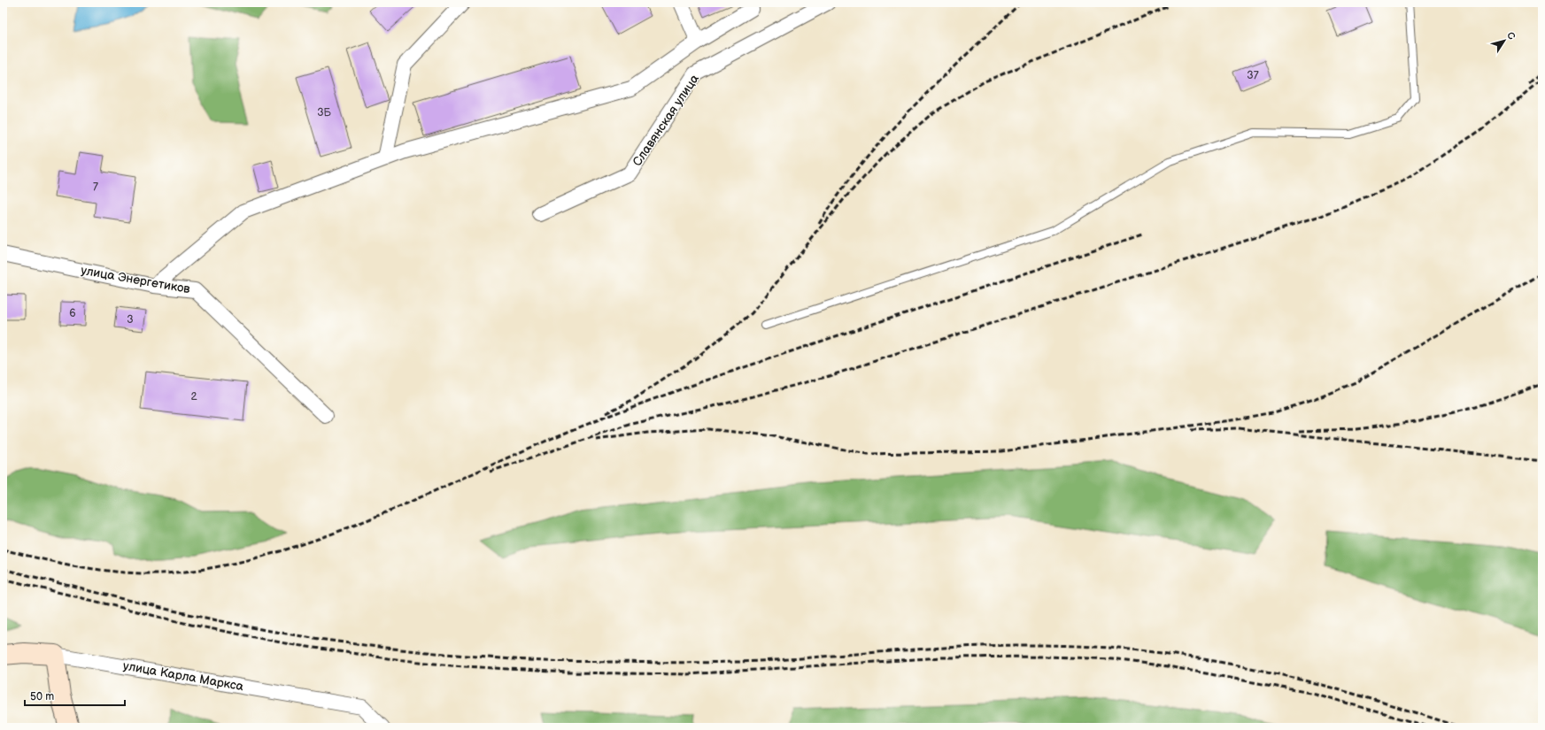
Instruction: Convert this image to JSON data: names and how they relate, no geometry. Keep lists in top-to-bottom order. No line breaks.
{"streets":{"street":["Славянская улица","улица Энергетиков","улица Карла Маркса"]},"house_numbers":["37","3Б","7","6","3","2"],"scale_bar":"50 m","north":"top right"}
